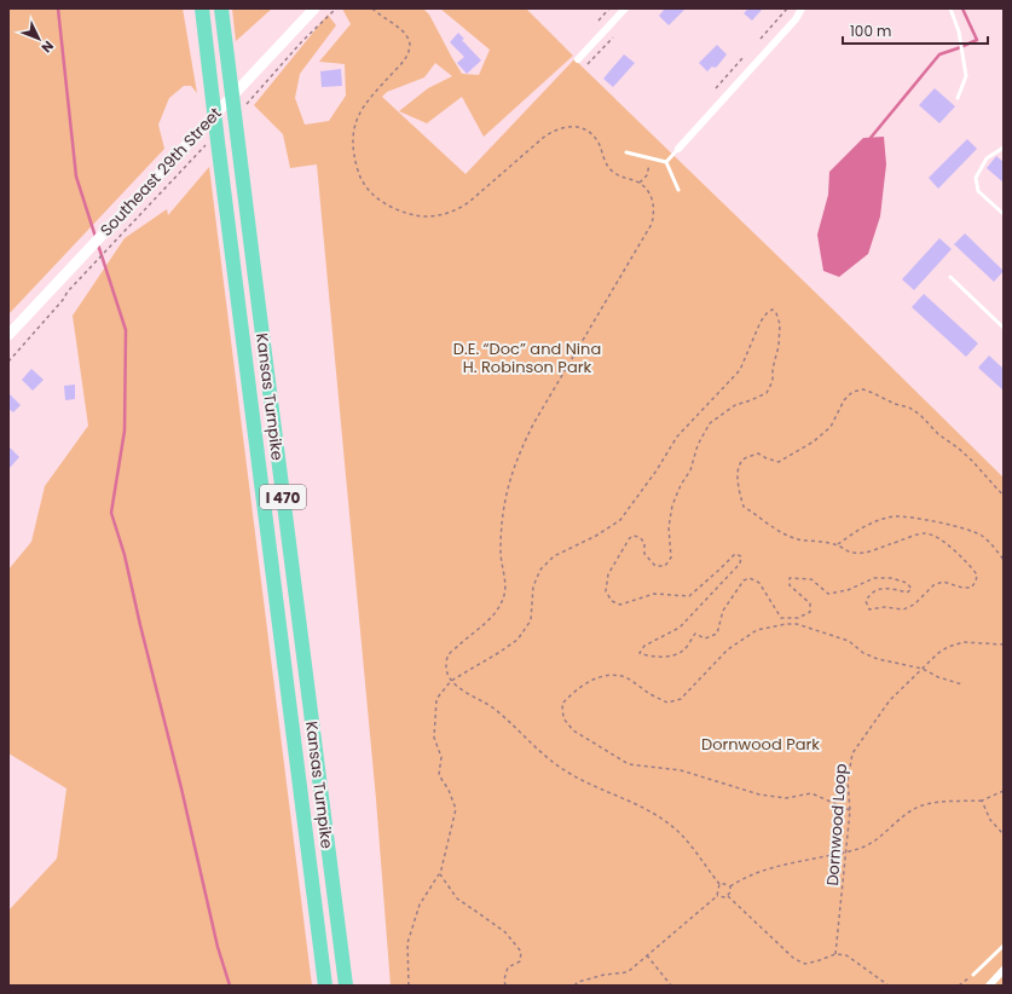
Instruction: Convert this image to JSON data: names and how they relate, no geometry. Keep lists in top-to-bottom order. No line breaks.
{"streets":{"highway":["Kansas Turnpike","I 470"],"main road":["Southeast 29th Street"],"path":["Dornwood Loop"]},"parks":["D.E. “Doc” and Nina H. Robinson Park","Dornwood Park"],"scale_bar":"100 m","north":"bottom right"}
